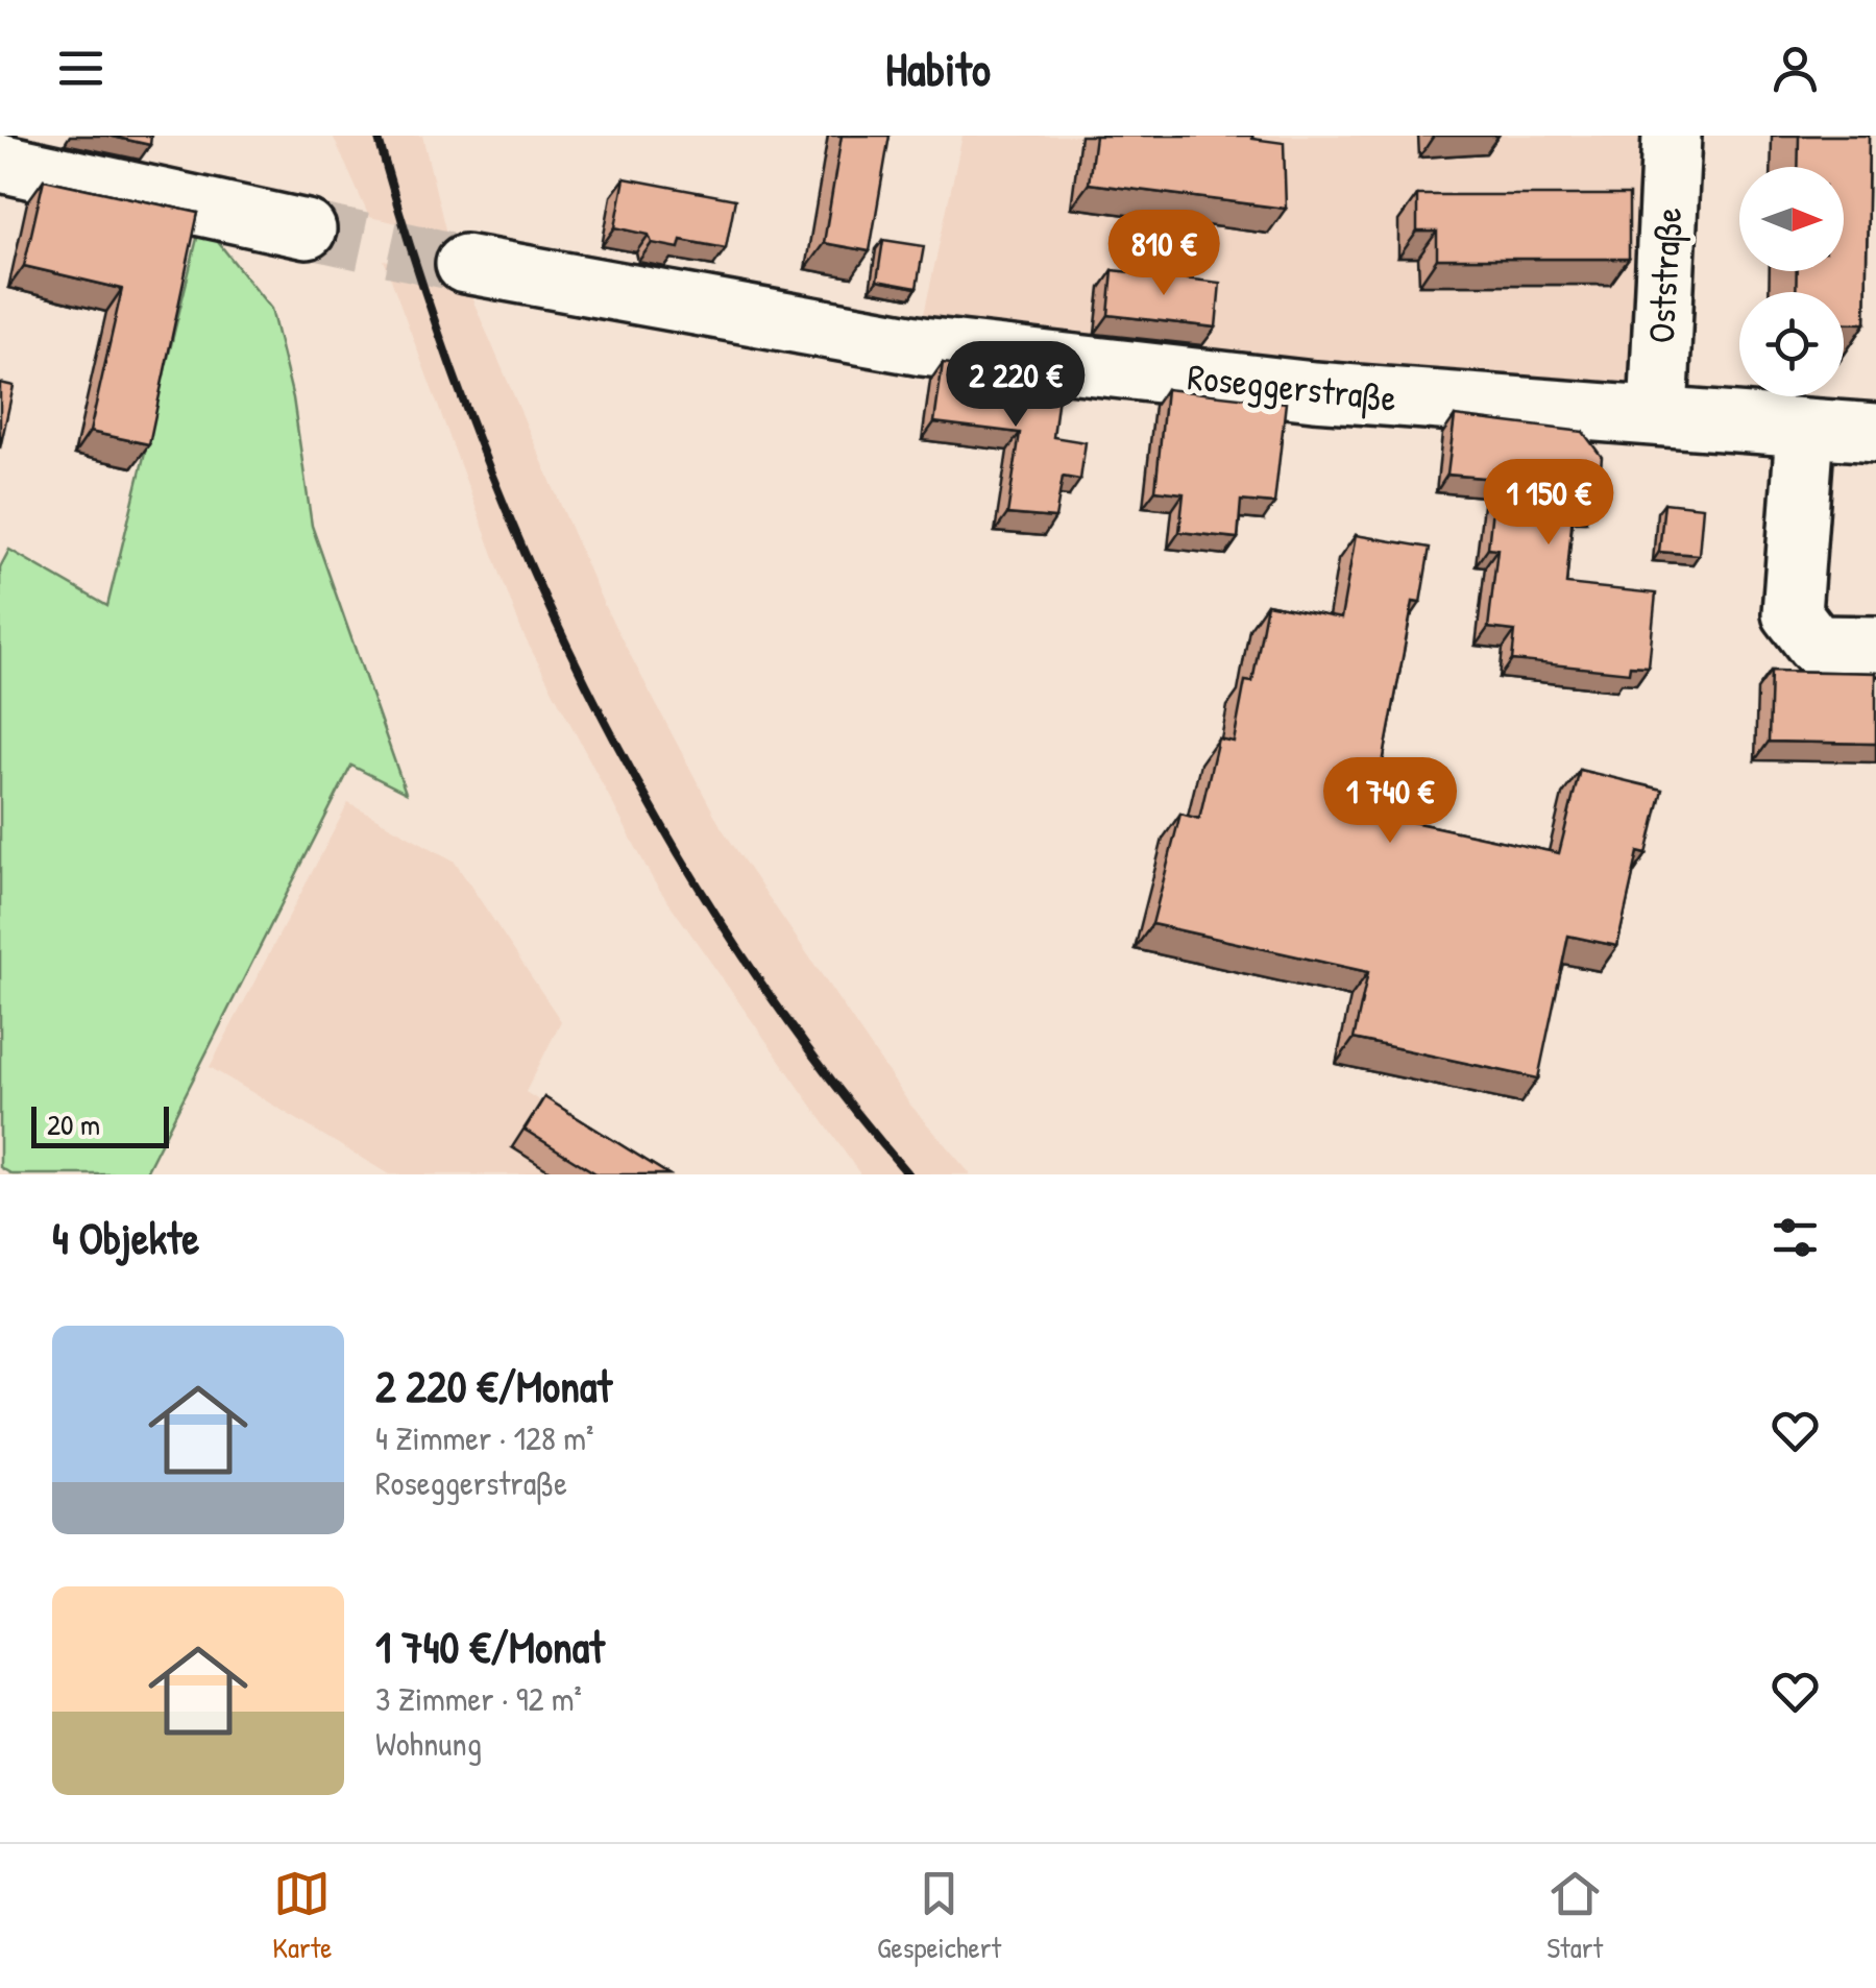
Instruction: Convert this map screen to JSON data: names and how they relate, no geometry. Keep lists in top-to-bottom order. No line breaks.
{"streets":{"street":["Oststraße","Roseggerstraße"]},"crossings":[["Oststraße","Roseggerstraße"]],"scale_bar":"20 m","north":"right","page":{"header":"Habito","price":["810 €","2 220 €","1 150 €","1 740 €"],"scale":"20 m","heading":"4 Objekte","list":[{"name":"2 220 €/Monat","note":"4 Zimmer · 128 m² · Roseggerstraße"},{"name":"1 740 €/Monat","note":"3 Zimmer · 92 m² · Wohnung"}],"tabs":["Karte","Gespeichert","Start"]}}
